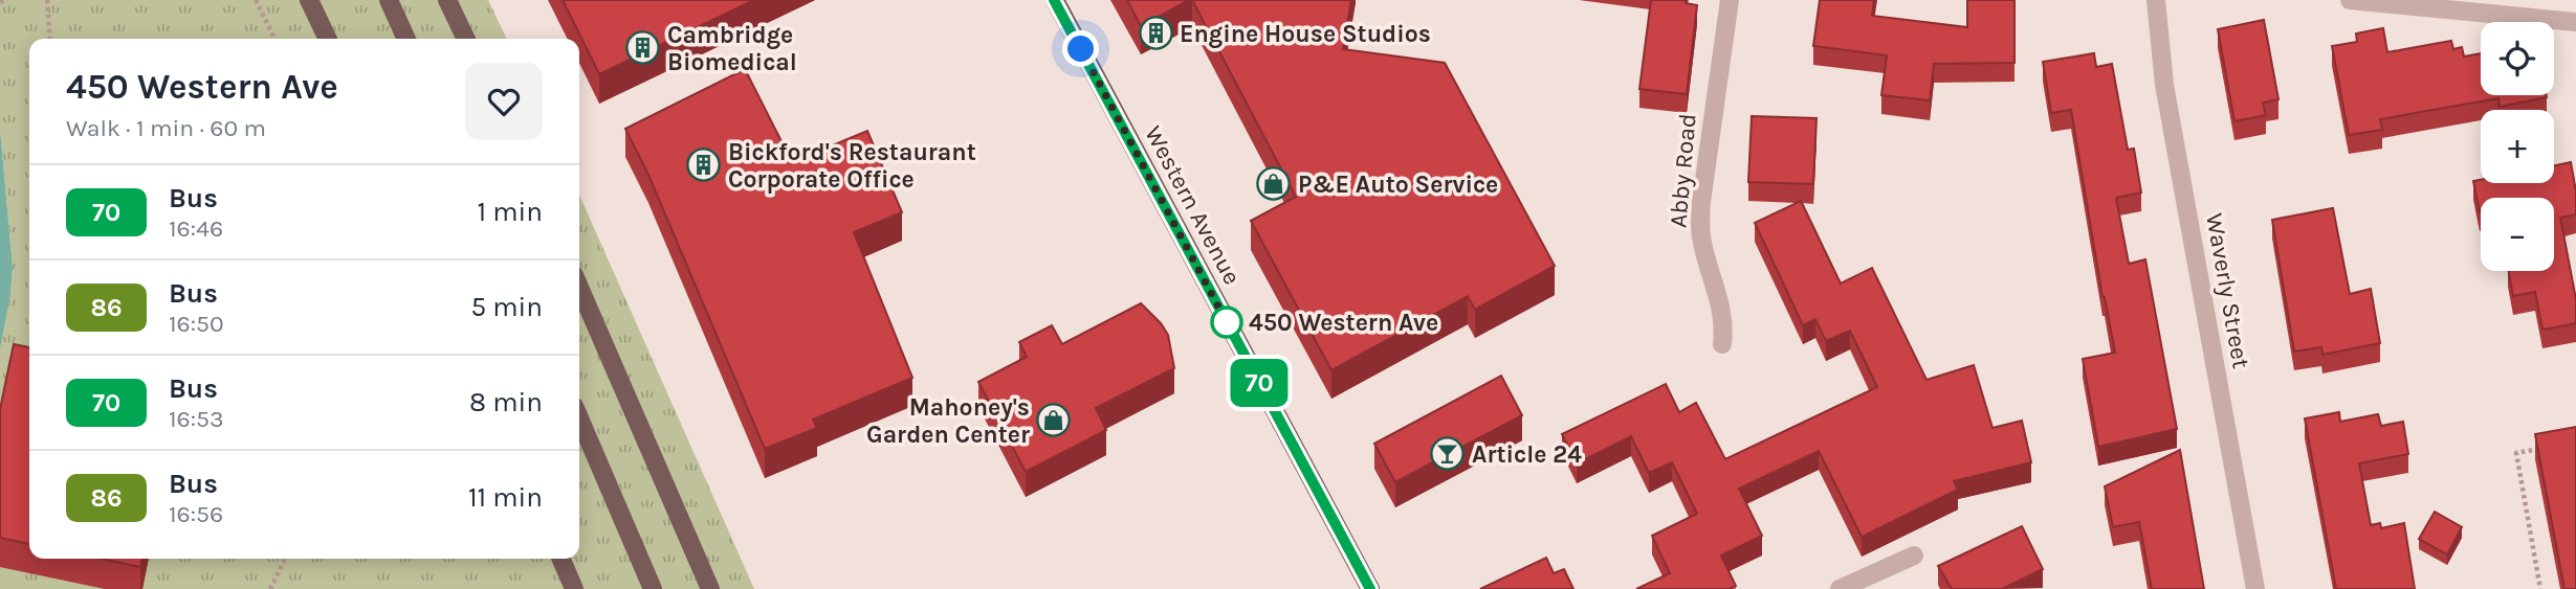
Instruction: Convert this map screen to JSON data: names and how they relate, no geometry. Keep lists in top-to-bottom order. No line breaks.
{"streets":{"main road":["Western Avenue"],"street":["Abby Road","Waverly Street"]},"places":{"building":["Engine House Studios","Cambridge Biomedical","Bickford's Restaurant Corporate Office"],"shop":["P&E Auto Service","Mahoney's Garden Center"],"other":["450 Western Ave"],"bar":["Article 24"]},"lines":["bus line 70"],"page":{"on_map":"70","map_buttons":["+","−"],"heading":["450 Western Ave","Walk · 1 min · 60 m"],"list":[{"mark":"70","name":"Bus","note":"16:46","value":"1 min"},{"mark":"86","name":"Bus","note":"16:50","value":"5 min"},{"mark":"70","name":"Bus","note":"16:53","value":"8 min"},{"mark":"86","name":"Bus","note":"16:56","value":"11 min"}]}}
